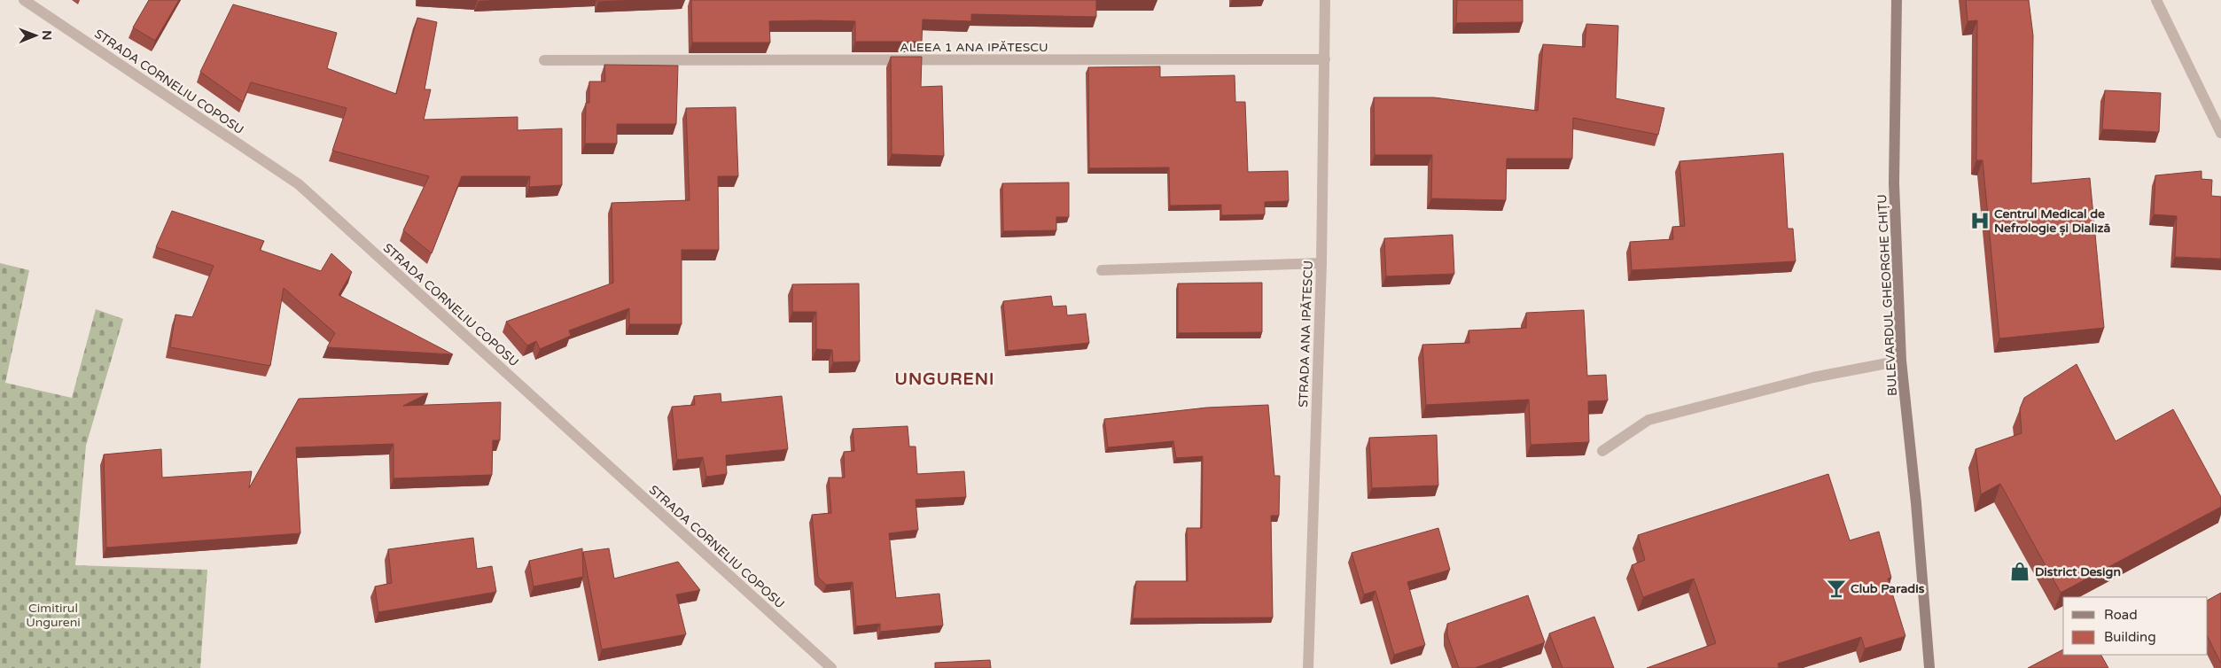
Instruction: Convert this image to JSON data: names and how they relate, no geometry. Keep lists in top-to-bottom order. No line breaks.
{"streets":{"main road":["BULEVARDUL GHEORGHE CHIȚU"],"street":["ALEEA 1 ANA IPĂTESCU","STRADA CORNELIU COPOSU","STRADA ANA IPĂTESCU"]},"crossings":[["ALEEA 1 ANA IPĂTESCU","STRADA ANA IPĂTESCU"]],"districts":["UNGURENI"],"parks":["Cimitirul Ungureni"],"places":{"hospital":["Centrul Medical de Nefrologie și Dializă"],"shop":["District Design"],"bar":["Club Paradis"]},"legend":["Road","Building"],"north":"right"}
